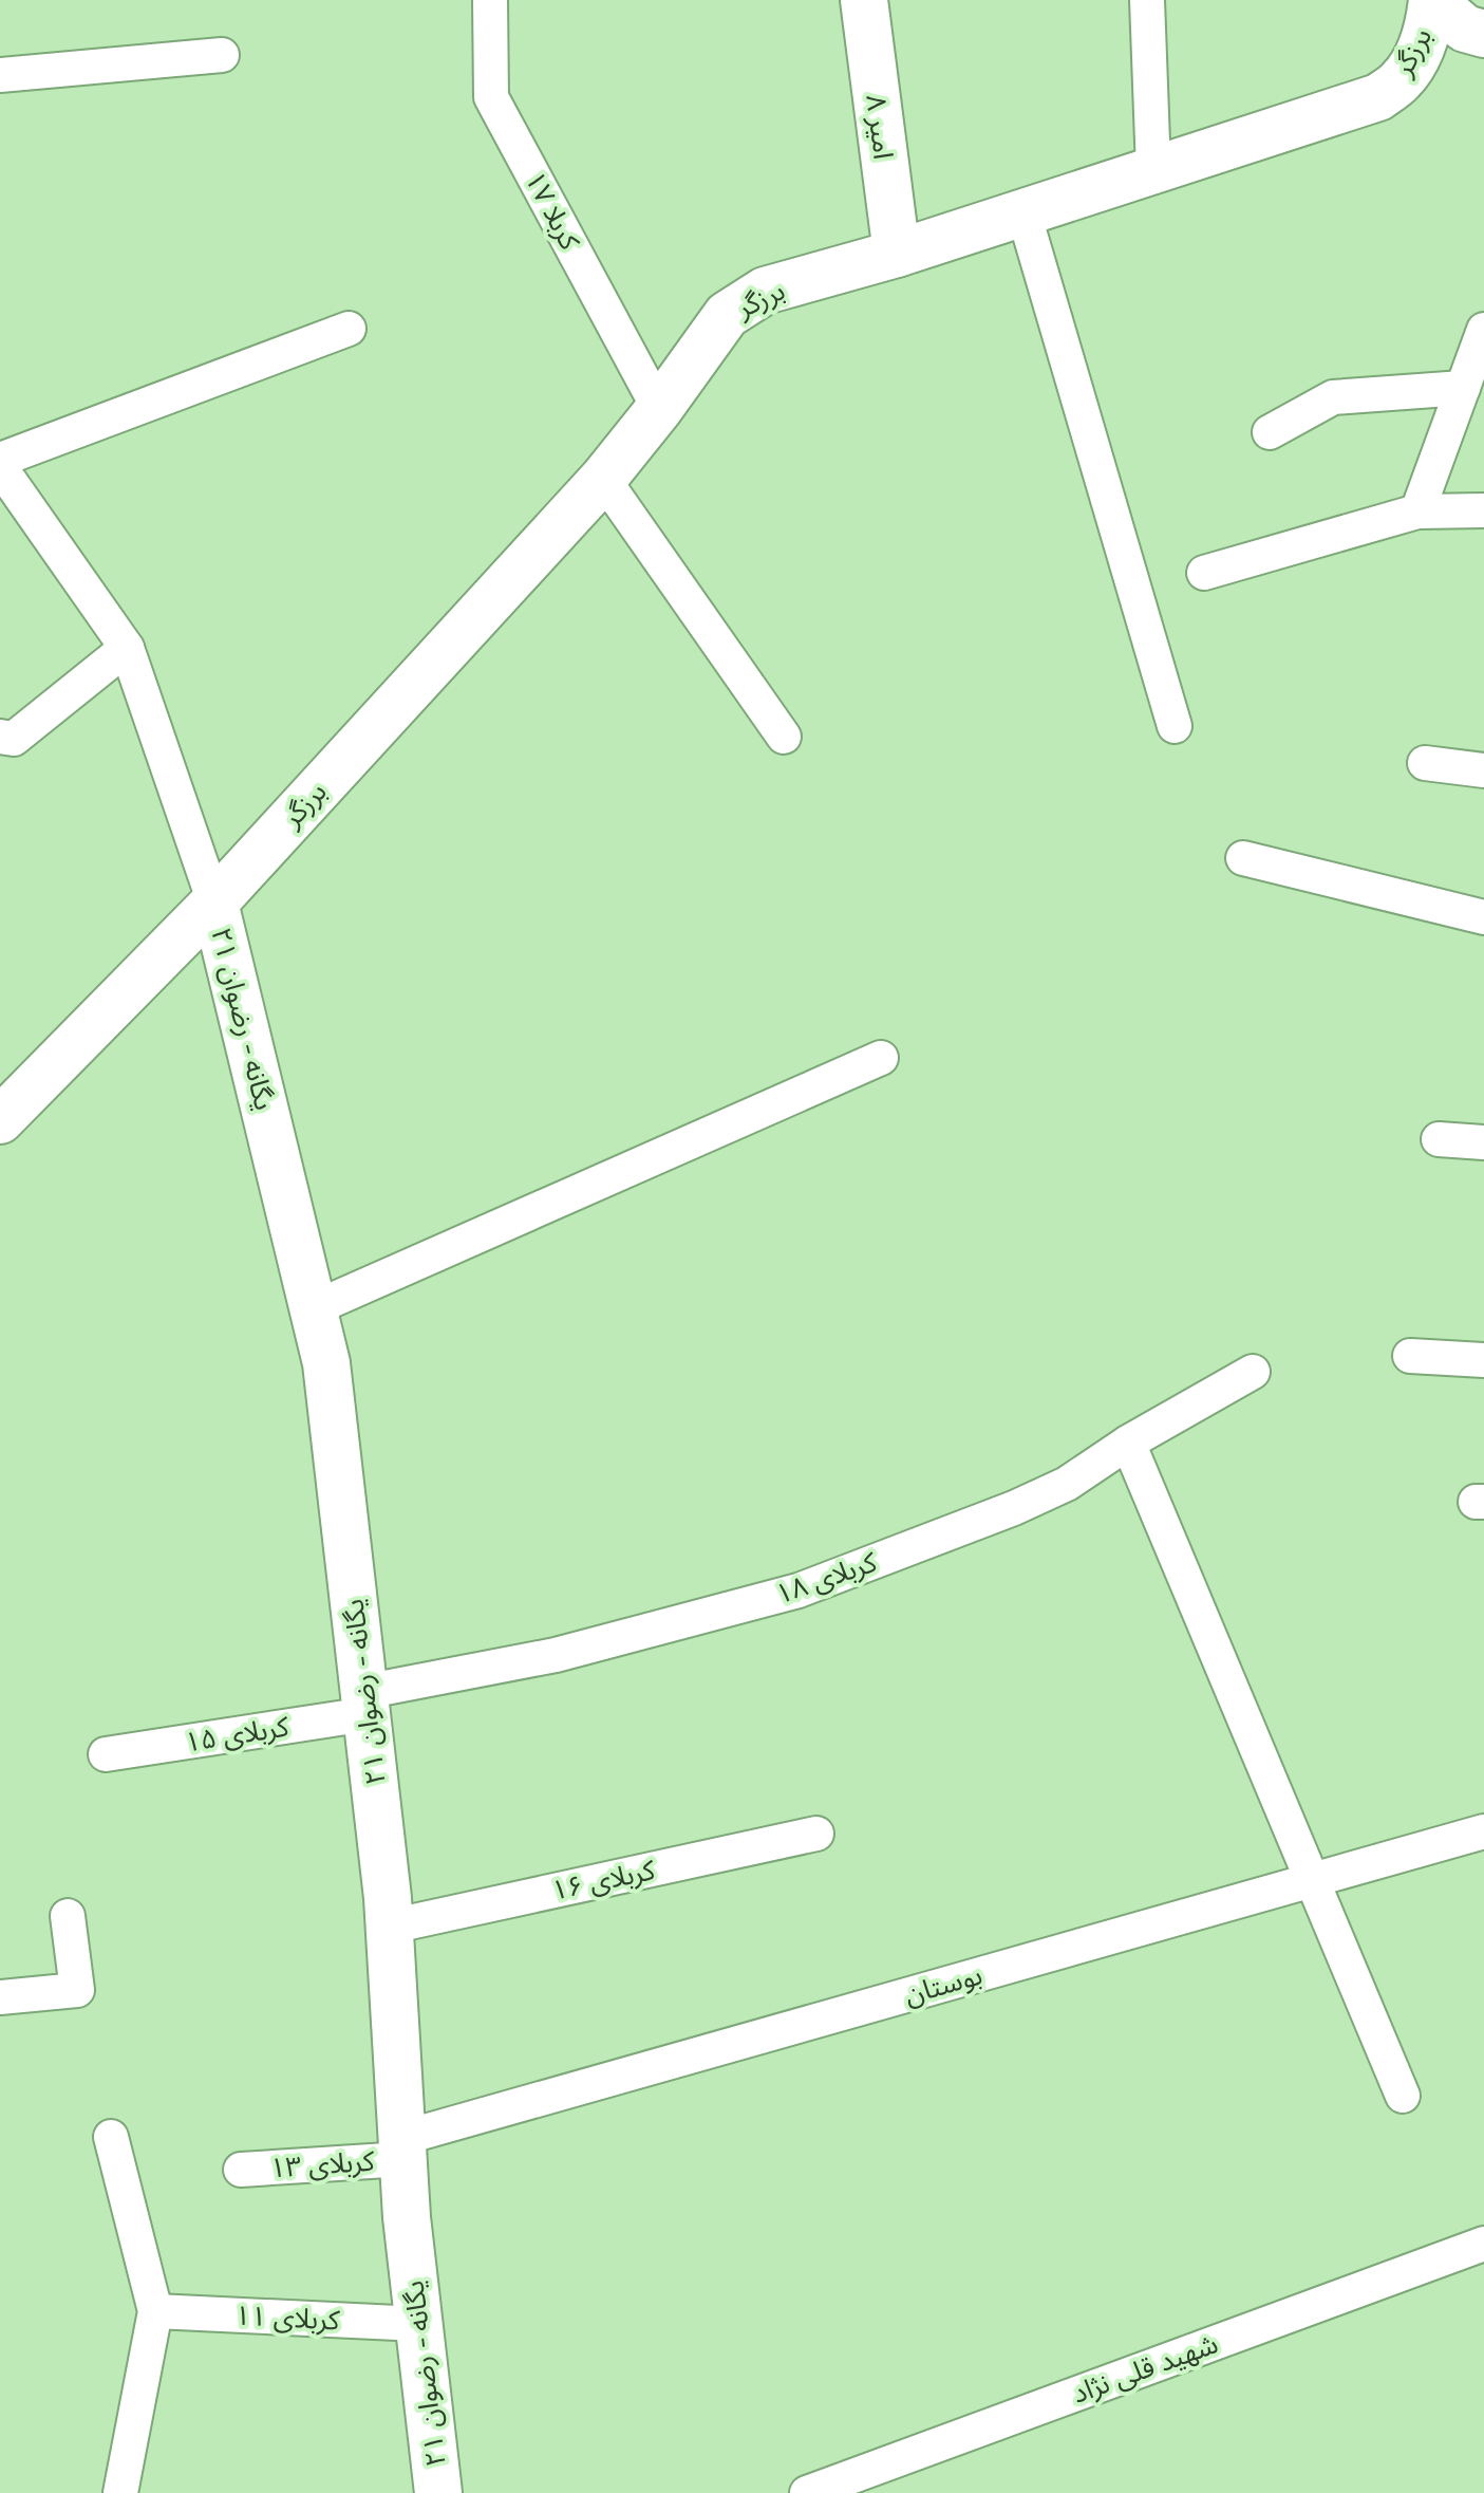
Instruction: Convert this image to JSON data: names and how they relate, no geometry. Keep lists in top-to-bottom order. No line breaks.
{"streets":{"street":["برزگر","امیر ۸","کربلا ۱۷","یگانه - رضوان ۲۱","کربلای ۱۸","کربلای ۱۵","کربلای ۱۶","بوستان","کربلای ۱۳","کربلای ۱۱","شهید قلی نژاد"]},"crossings":[["برزگر","امیر ۸"],["برزگر","کربلا ۱۷"],["برزگر","یگانه - رضوان ۲۱"],["یگانه - رضوان ۲۱","کربلای ۱۸"],["یگانه - رضوان ۲۱","کربلای ۱۵"],["یگانه - رضوان ۲۱","کربلای ۱۶"],["یگانه - رضوان ۲۱","بوستان"],["یگانه - رضوان ۲۱","کربلای ۱۳"],["یگانه - رضوان ۲۱","کربلای ۱۱"],["کربلای ۱۸","کربلای ۱۵"],["بوستان","کربلای ۱۳"]]}
